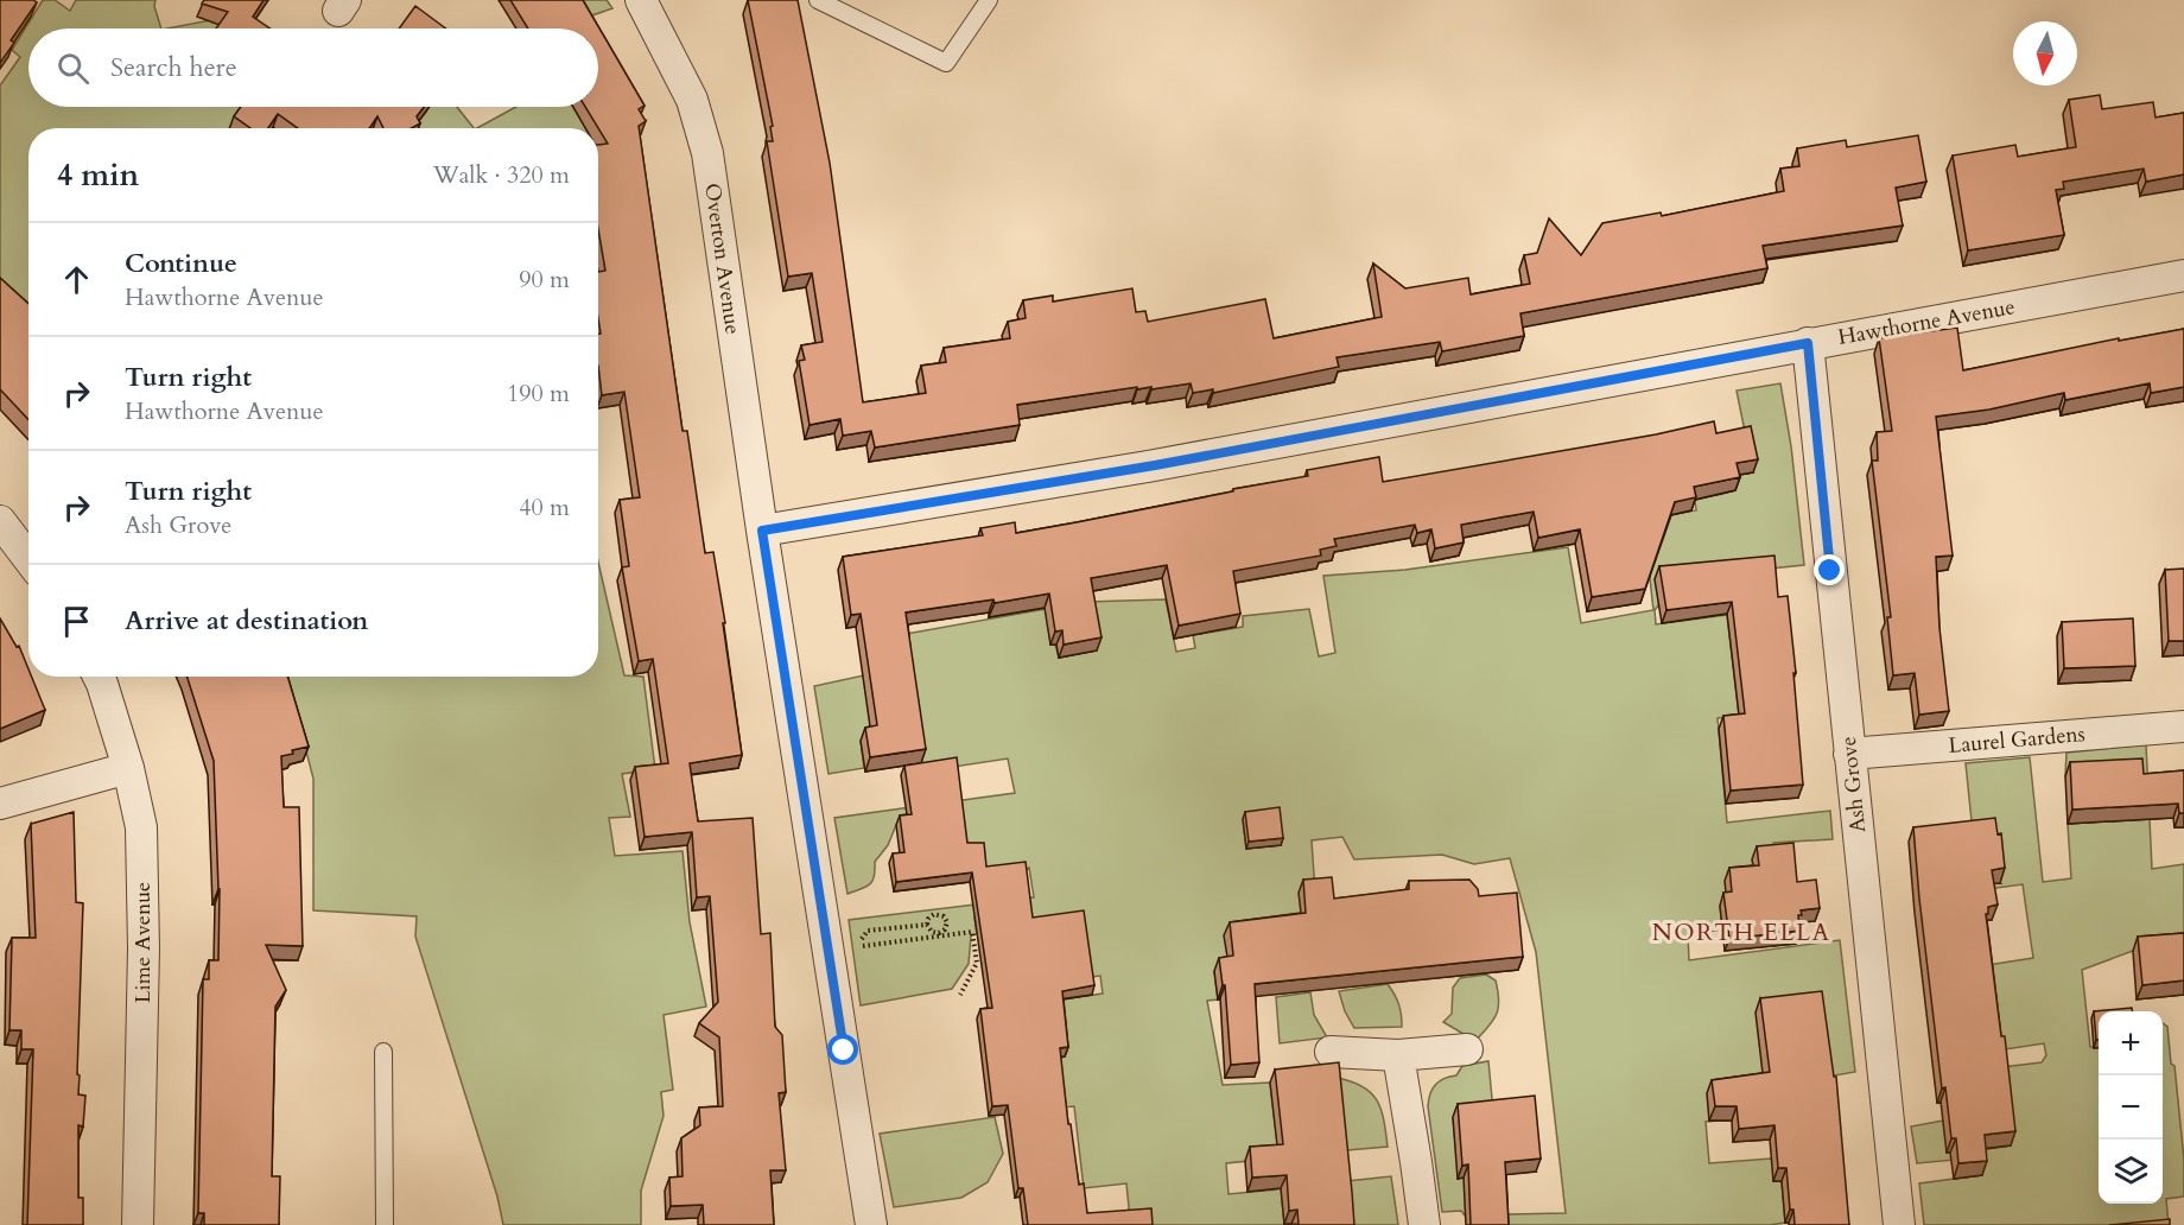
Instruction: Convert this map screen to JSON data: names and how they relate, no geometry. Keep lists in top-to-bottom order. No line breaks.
{"streets":{"street":["Overton Avenue","Hawthorne Avenue","Laurel Gardens","Ash Grove","Lime Avenue"]},"crossings":[["Overton Avenue","Hawthorne Avenue"],["Hawthorne Avenue","Ash Grove"],["Laurel Gardens","Ash Grove"]],"districts":["NORTH ELLA"],"north":"bottom","page":{"search":"Search here","heading":["4 min","Walk · 320 m"],"list":[["Continue","Hawthorne Avenue","90 m"],["Turn right","Hawthorne Avenue","190 m"],["Turn right","Ash Grove","40 m"],"Arrive at destination"],"map_buttons":["+","−"]}}
